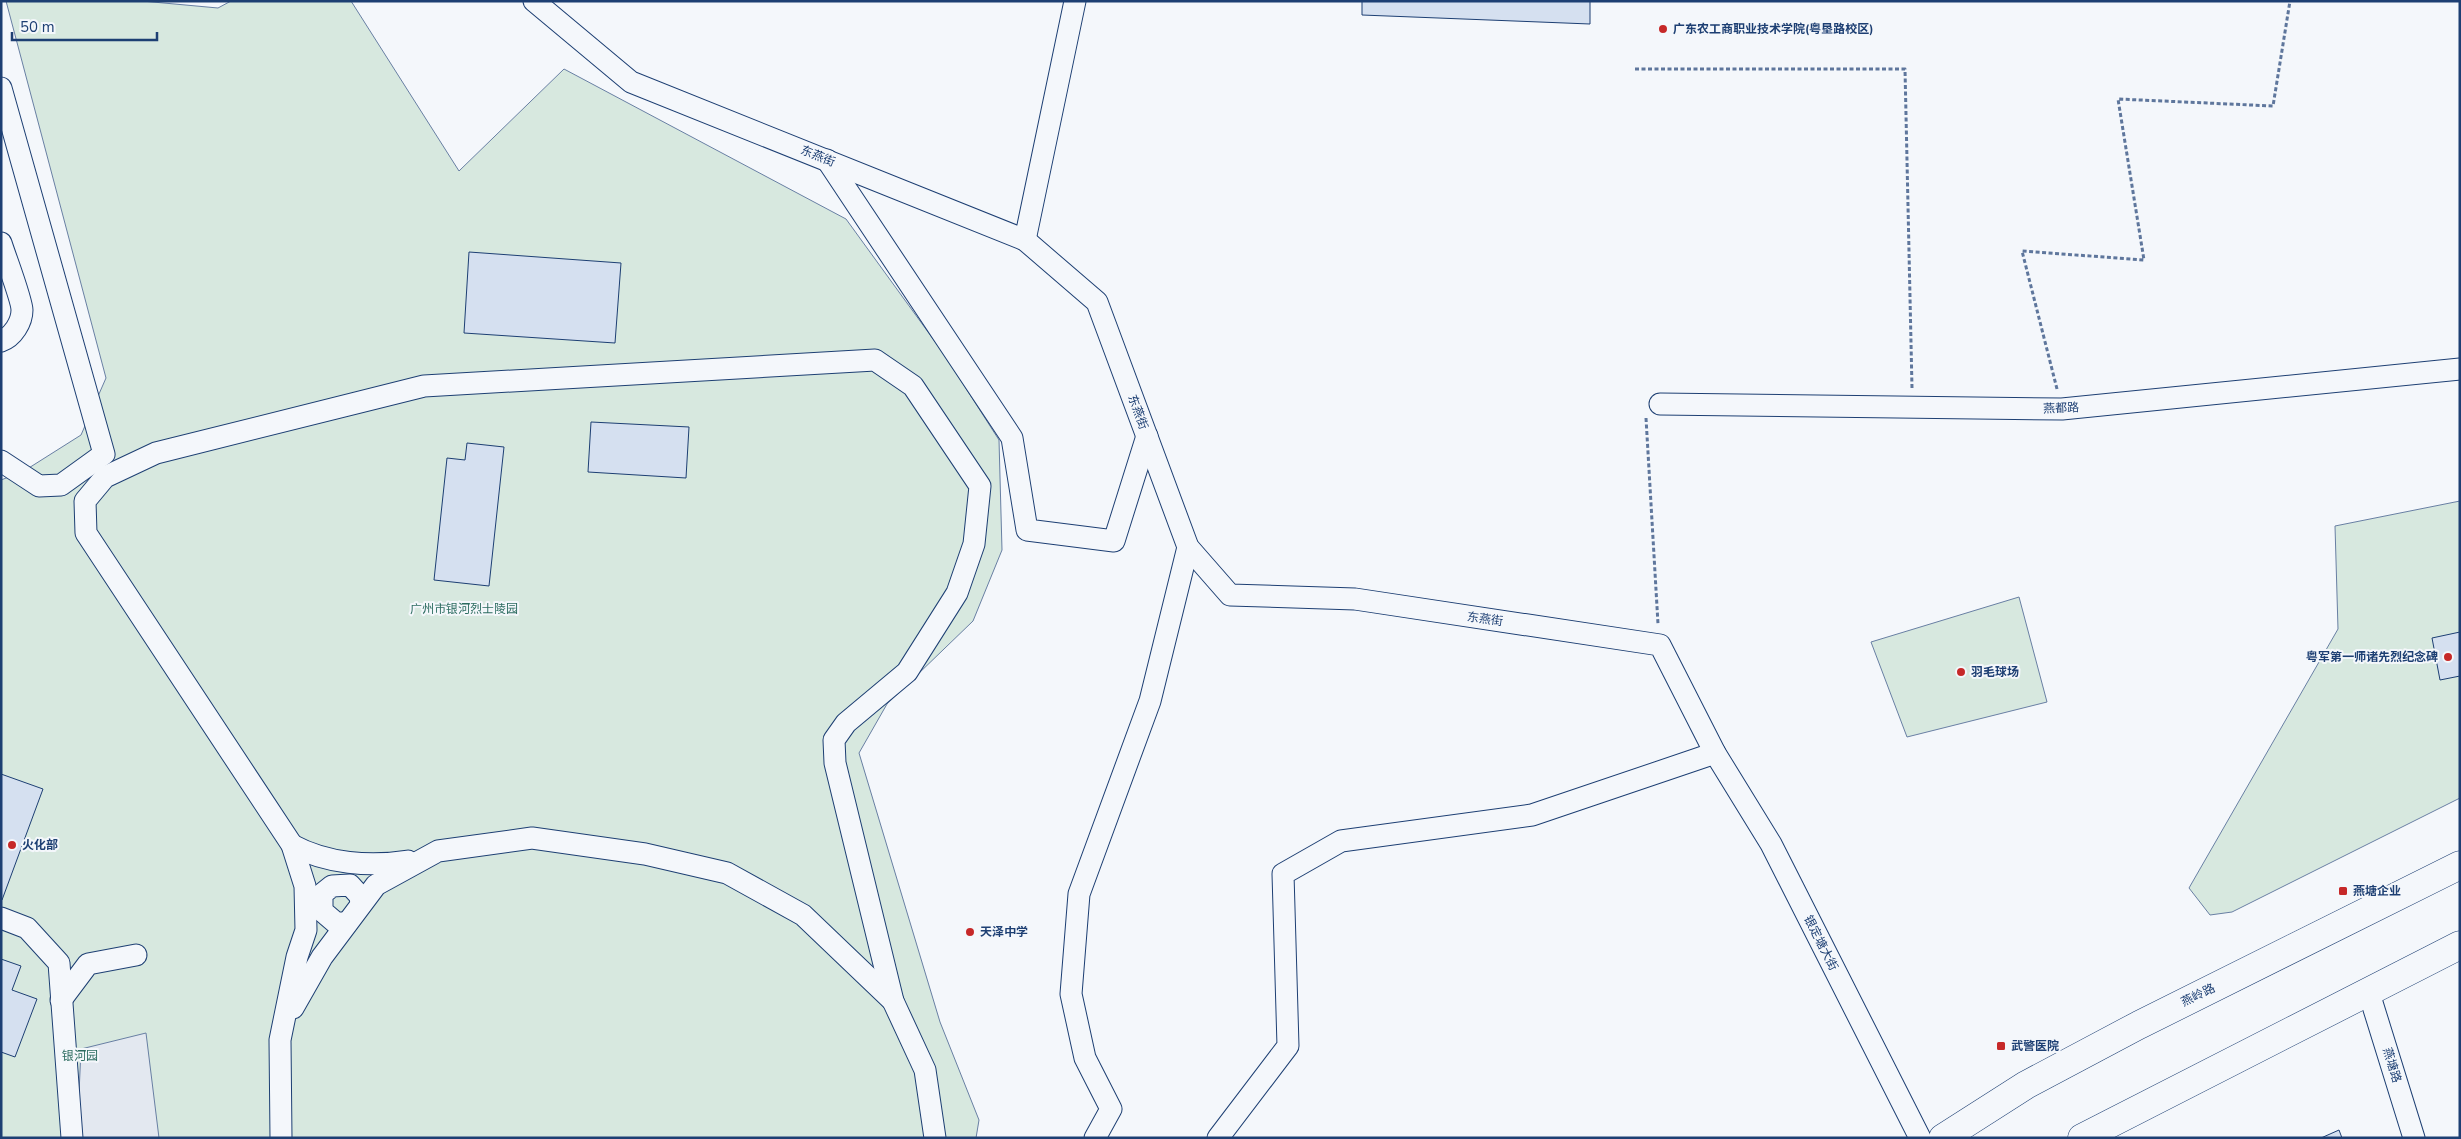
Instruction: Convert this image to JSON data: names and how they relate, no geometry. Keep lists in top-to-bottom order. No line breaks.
{"streets":{"highway":["燕岭路"],"street":["东燕街","燕都路","银定塘大街","燕塘路"]},"parks":["广州市银河烈士陵园","银河园"],"places":{"other":["广东农工商职业技术学院(粤垦路校区)","粤军第一师诸先烈纪念碑","羽毛球场","火化部","天泽中学"],"transit":["燕塘企业","武警医院"]},"scale_bar":"50 m"}
